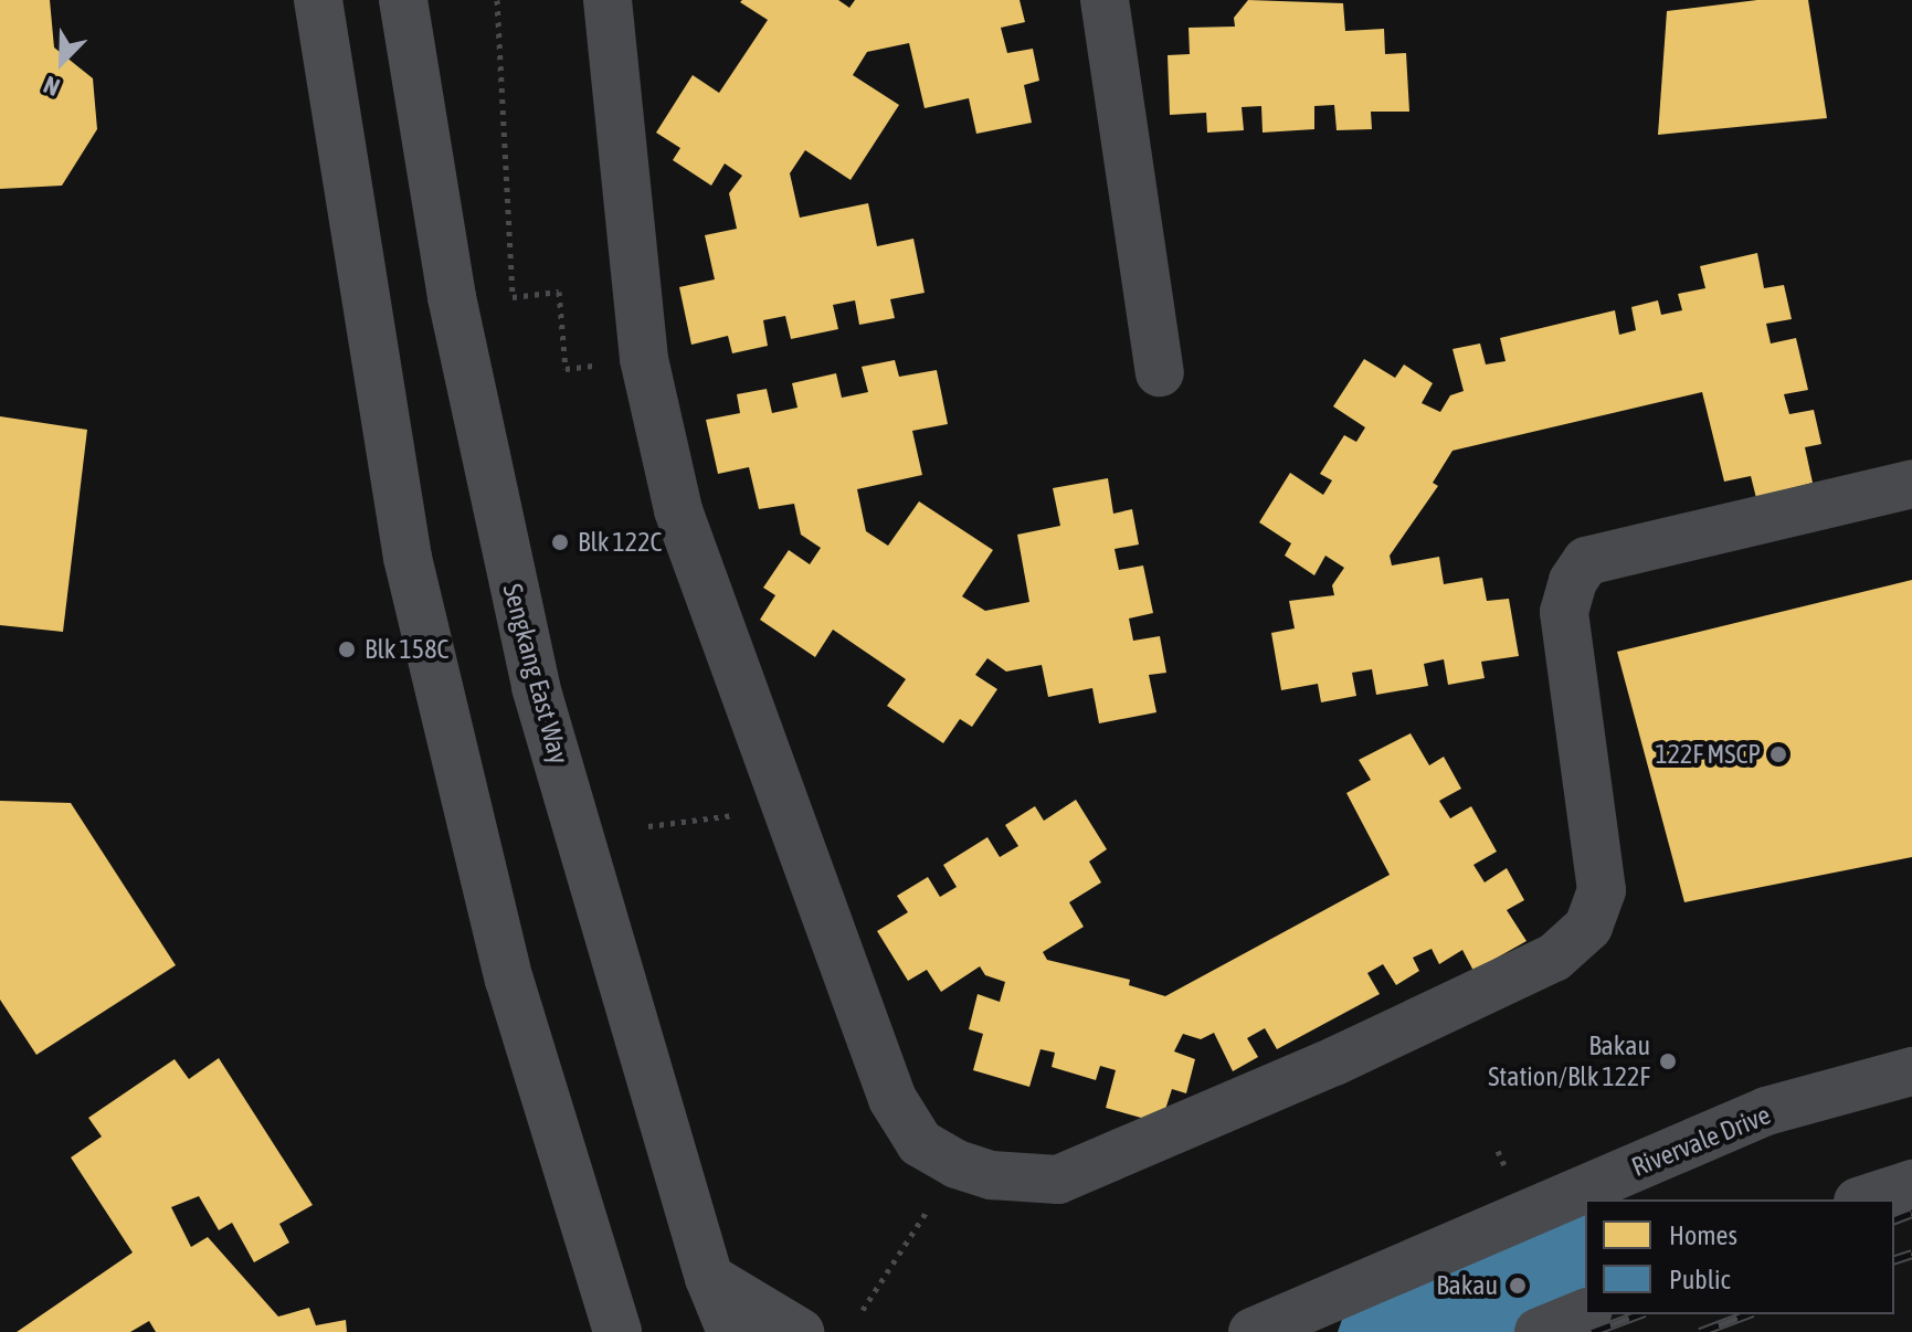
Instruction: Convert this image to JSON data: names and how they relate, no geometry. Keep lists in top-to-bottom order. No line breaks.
{"streets":{"main road":["Sengkang East Way"],"street":["Rivervale Drive"]},"places":["Blk 122C","Blk 158C","122F MSCP","Bakau Station/Blk 122F","Bakau"],"legend":["Homes","Public"],"north":"bottom left"}
